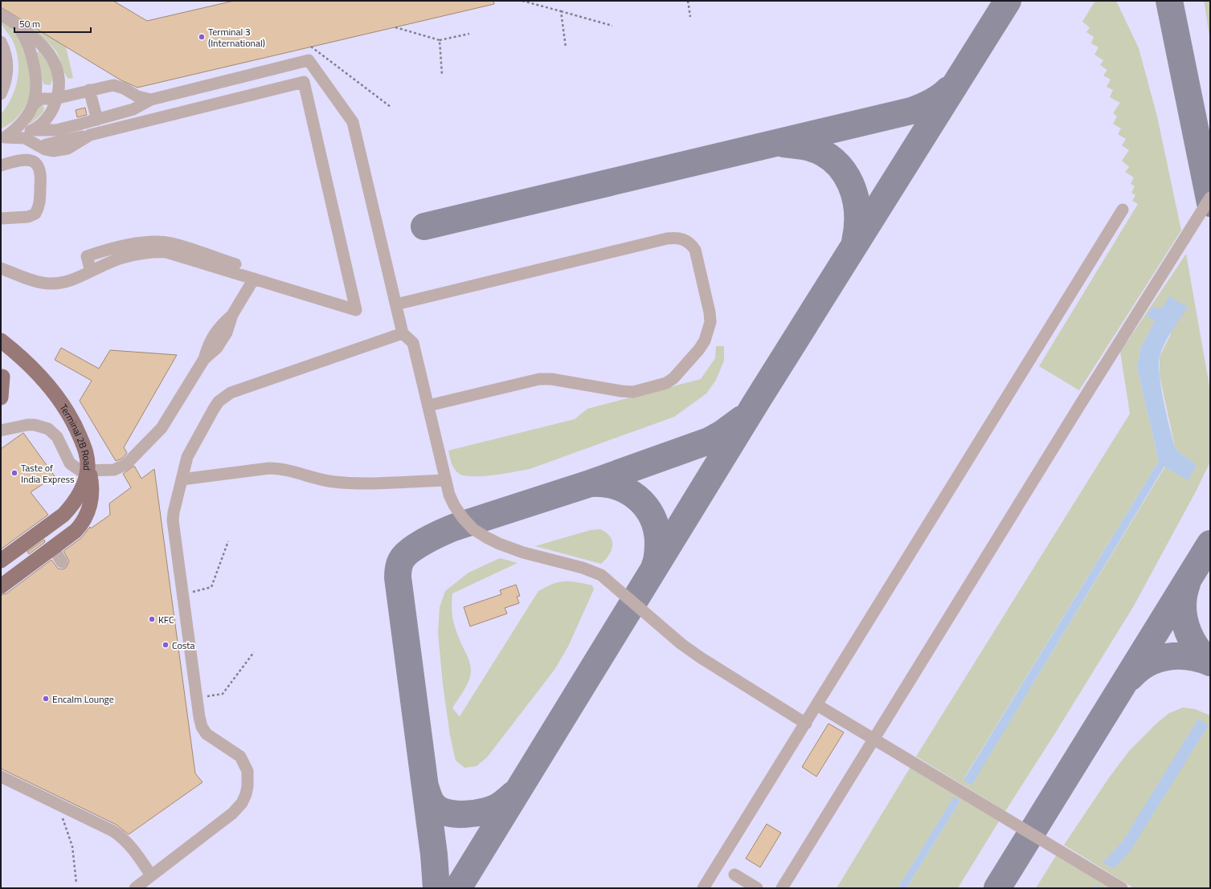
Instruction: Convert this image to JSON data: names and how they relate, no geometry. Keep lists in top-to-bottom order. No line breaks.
{"streets":{"main road":["Terminal 2B Road"]},"places":["Terminal 3 (International)","Taste of India Express","KFC","Costa","Encalm Lounge"],"scale_bar":"50 m"}
